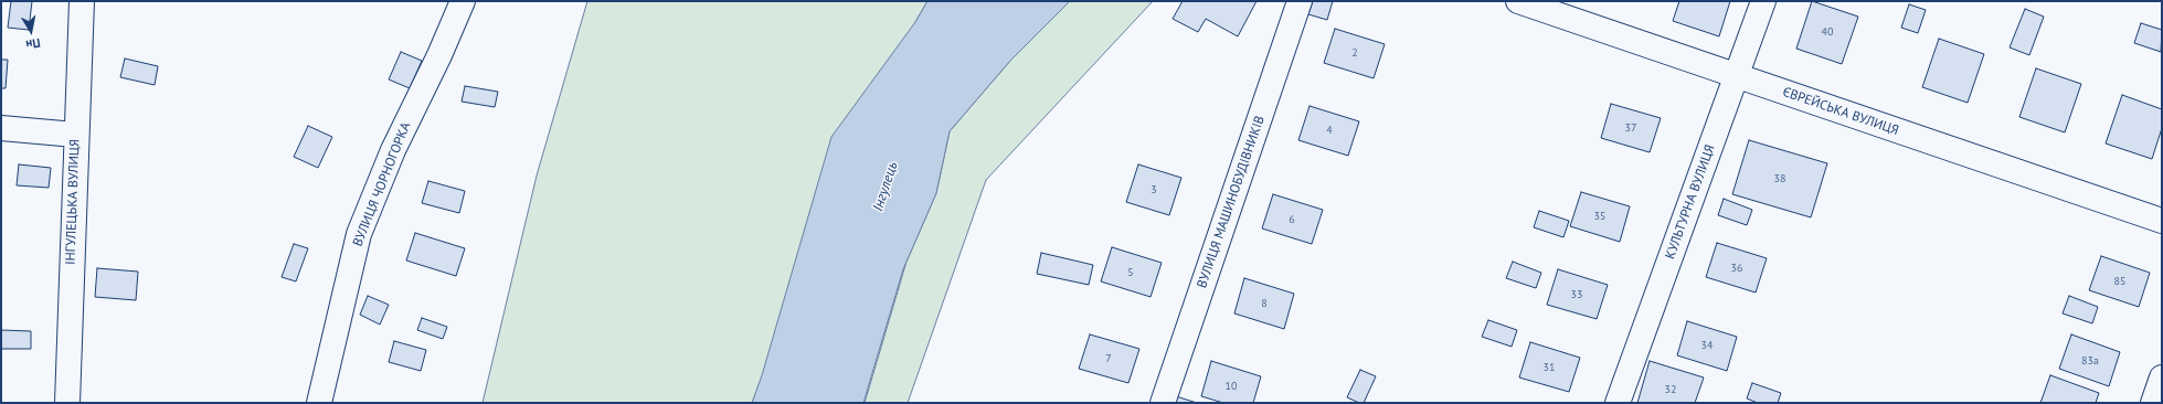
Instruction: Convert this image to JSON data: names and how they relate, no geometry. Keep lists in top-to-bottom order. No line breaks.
{"streets":{"street":["ЄВРЕЙСЬКА ВУЛИЦЯ","ВУЛИЦЯ ЧОРНОГОРКА","ІНГУЛЕЦЬКА ВУЛИЦЯ","ВУЛИЦЯ МАШИНОБУДІВНИКІВ","КУЛЬТУРНА ВУЛИЦЯ"]},"crossings":[["ЄВРЕЙСЬКА ВУЛИЦЯ","КУЛЬТУРНА ВУЛИЦЯ"]],"water":["Інгулець"],"house_numbers":["40","2","37","4","38","3","35","6","36","5","85","33","8","34","7","83а","31","10","32"],"north":"bottom"}
